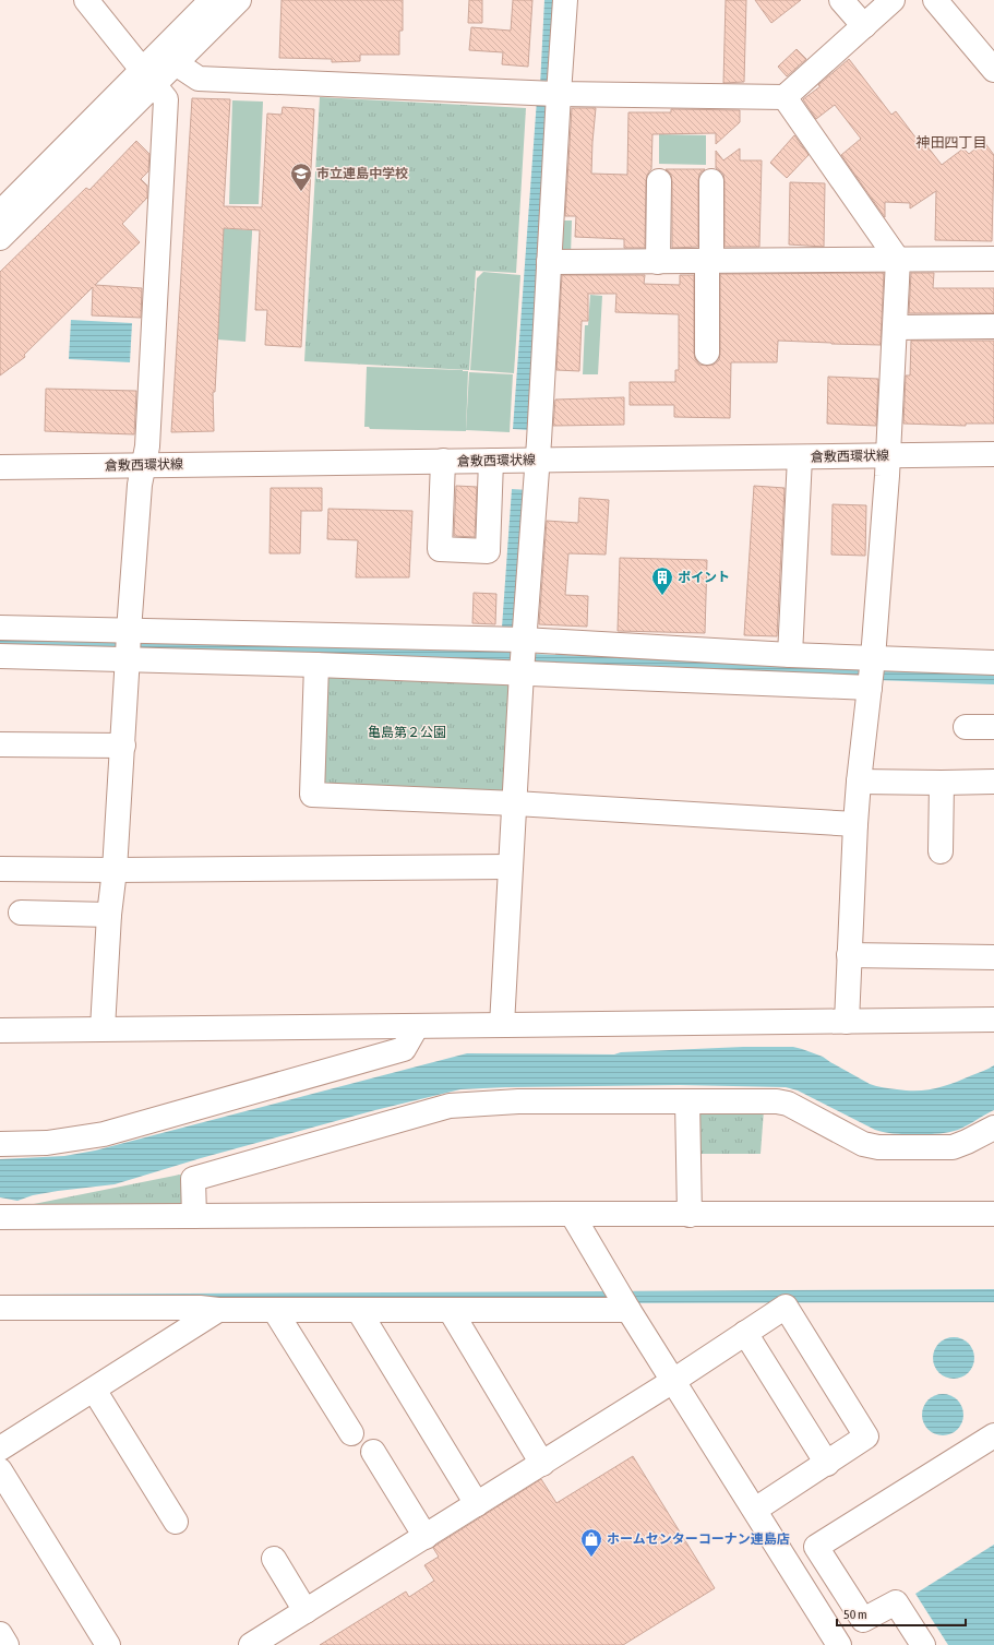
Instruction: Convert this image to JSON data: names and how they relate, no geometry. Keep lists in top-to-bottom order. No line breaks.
{"streets":{"street":["倉敷西環状線"]},"districts":["神田四丁目"],"parks":["亀島第２公園"],"places":{"school or university":["市立連島中学校"],"building":["ポイント"],"shop":["ホームセンターコーナン連島店"]},"scale_bar":"50 m"}
